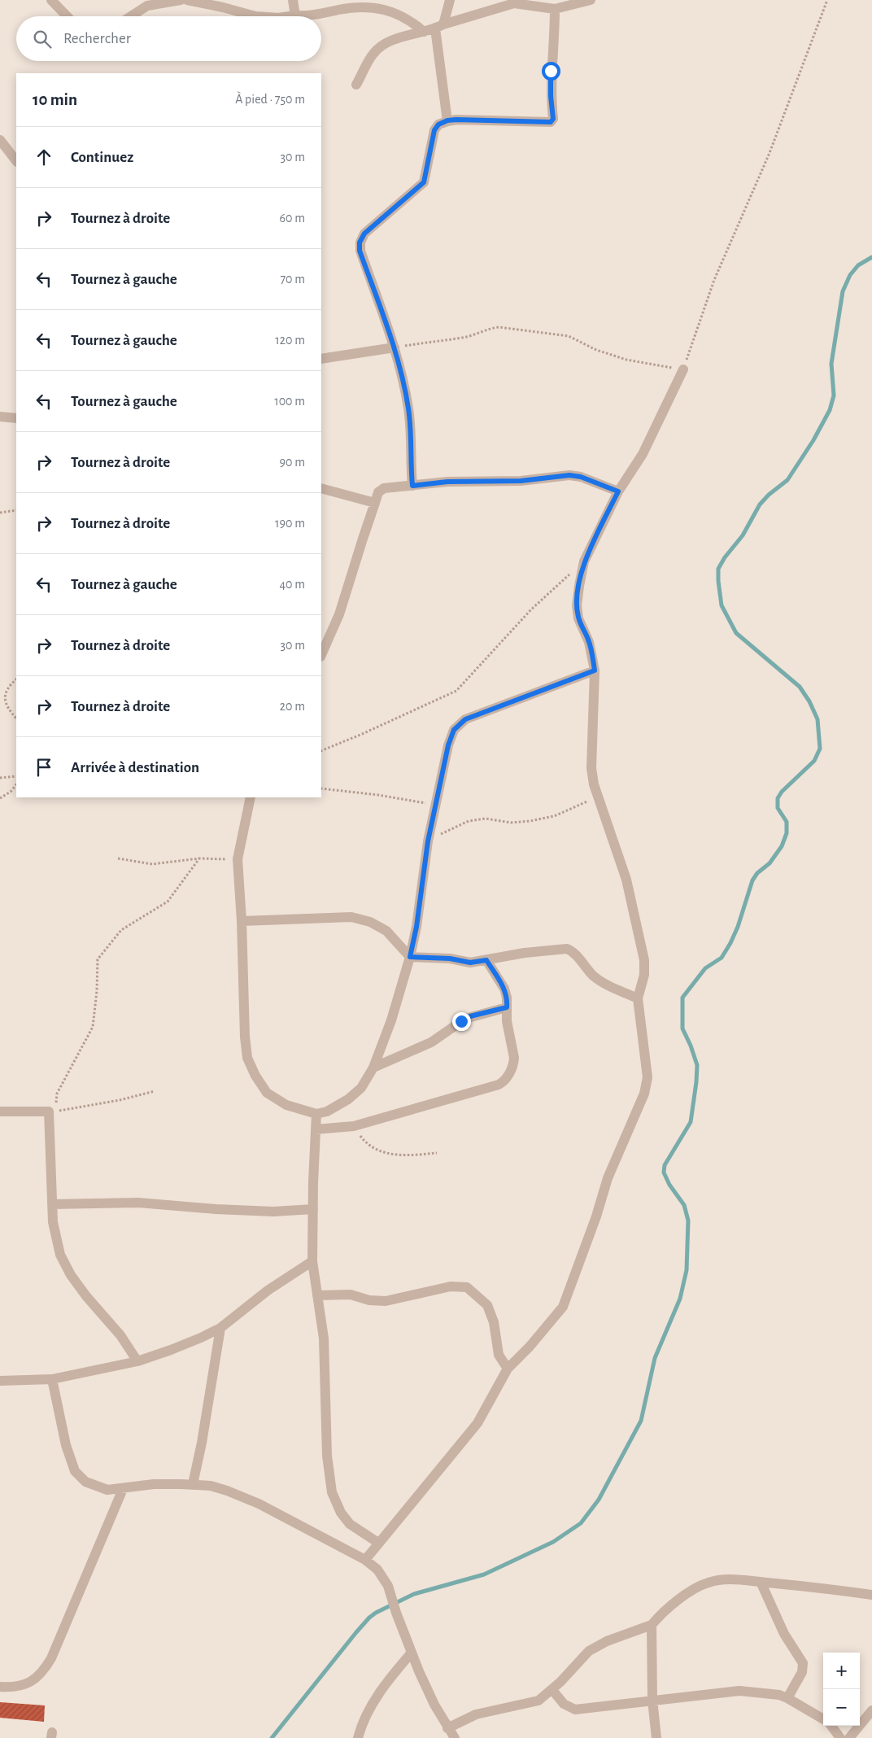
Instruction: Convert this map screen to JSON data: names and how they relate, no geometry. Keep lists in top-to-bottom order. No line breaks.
{"page":{"search":"Rechercher","heading":["10 min","À pied · 750 m"],"list":[["Continuez","30 m"],["Tournez à droite","60 m"],["Tournez à gauche","70 m"],["Tournez à gauche","120 m"],["Tournez à gauche","100 m"],["Tournez à droite","90 m"],["Tournez à droite","190 m"],["Tournez à gauche","40 m"],["Tournez à droite","30 m"],["Tournez à droite","20 m"],"Arrivée à destination"],"map_buttons":["+","−"]}}
